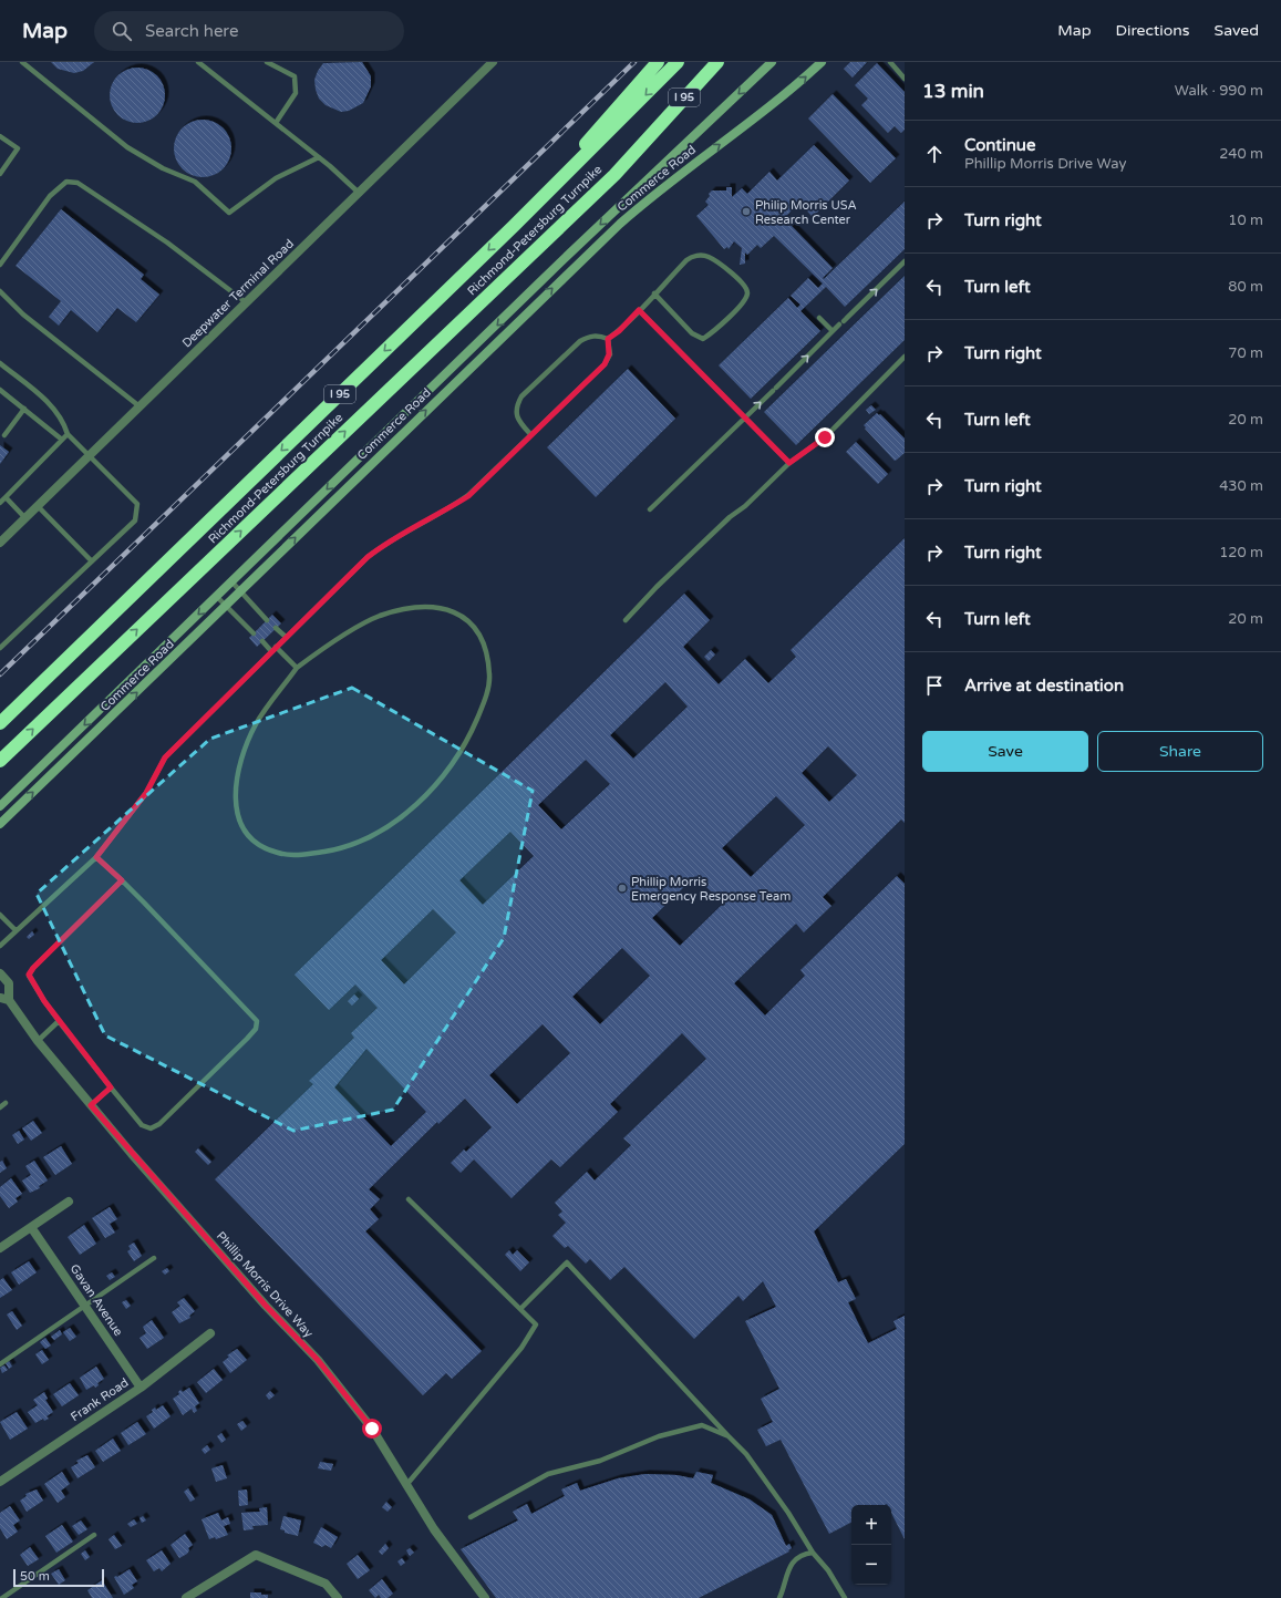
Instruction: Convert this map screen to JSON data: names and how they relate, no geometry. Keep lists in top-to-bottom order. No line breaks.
{"streets":{"highway":["I 95","Richmond-Petersburg Turnpike"],"main road":["Commerce Road"],"street":["Deepwater Terminal Road","Phillip Morris Drive Way","Gavan Avenue","Frank Road"]},"crossings":[["Gavan Avenue","Frank Road"]],"places":["Philip Morris USA Research Center","Phillip Morris Emergency Response Team"],"scale_bar":"50 m","page":{"header":"Map","search":"Search here","nav":["Map","Directions","Saved"],"heading":["13 min","Walk · 990 m"],"list":[["Continue","Phillip Morris Drive Way","240 m"],["Turn right","10 m"],["Turn left","80 m"],["Turn right","70 m"],["Turn left","20 m"],["Turn right","430 m"],["Turn right","120 m"],["Turn left","20 m"],"Arrive at destination"],"buttons":["Save","Share"],"map_buttons":["+","−"],"scale":"50 m"}}
